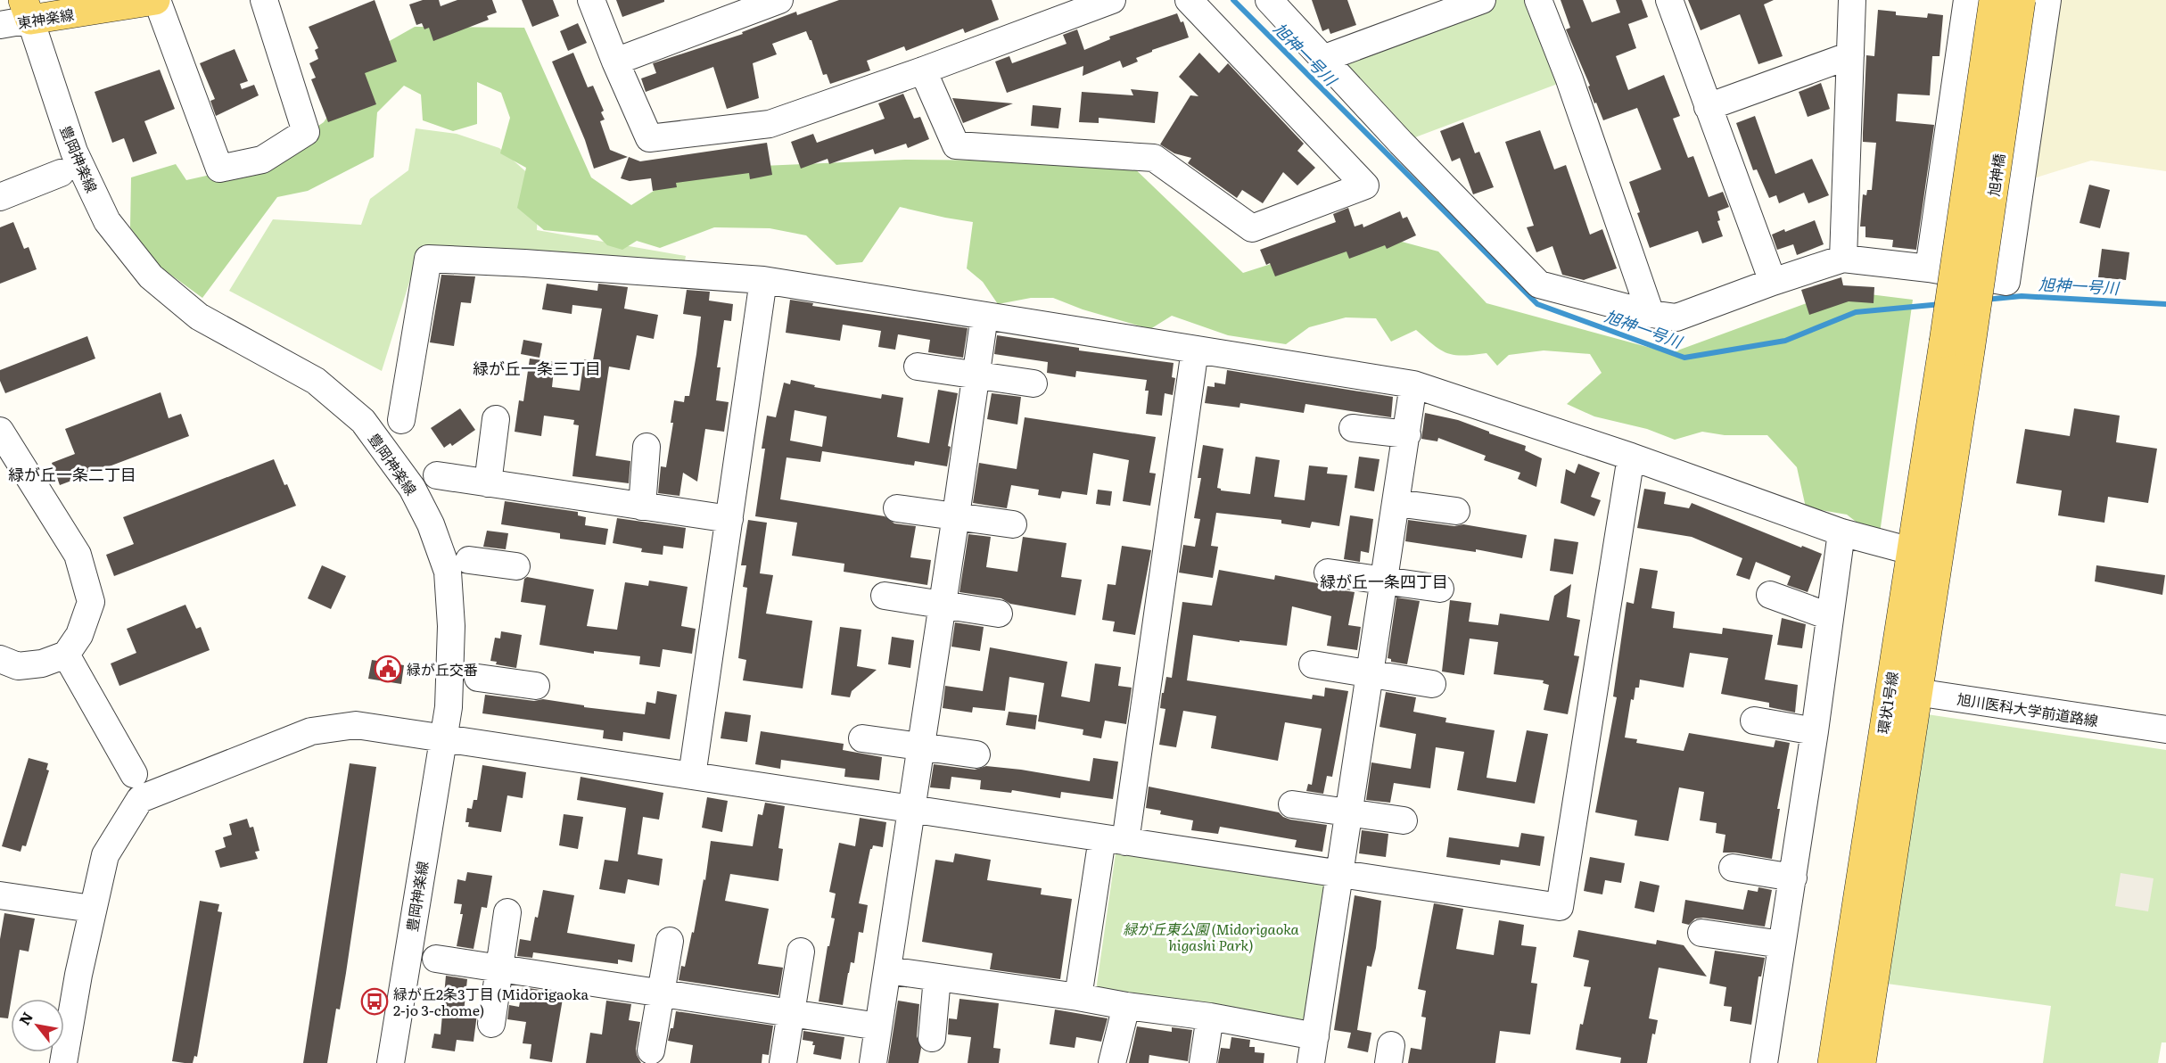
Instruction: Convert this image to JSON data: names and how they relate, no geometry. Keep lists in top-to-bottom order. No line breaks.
{"streets":{"main road":["東神楽線","旭神橋","環状1号線"],"street":["豊岡神楽線","旭川医科大学前道路線"]},"crossings":[["東神楽線","豊岡神楽線"],["旭神橋","環状1号線"],["環状1号線","旭川医科大学前道路線"]],"districts":["緑が丘一条三丁目","緑が丘一条二丁目","緑が丘一条四丁目"],"water":["旭神一号川"],"parks":["緑が丘東公園 (Midorigaoka higashi Park)"],"places":{"public building":["緑が丘交番"],"bus stop":["緑が丘2条3丁目 (Midorigaoka 2-jo 3-chome)"]},"north":"top left"}
